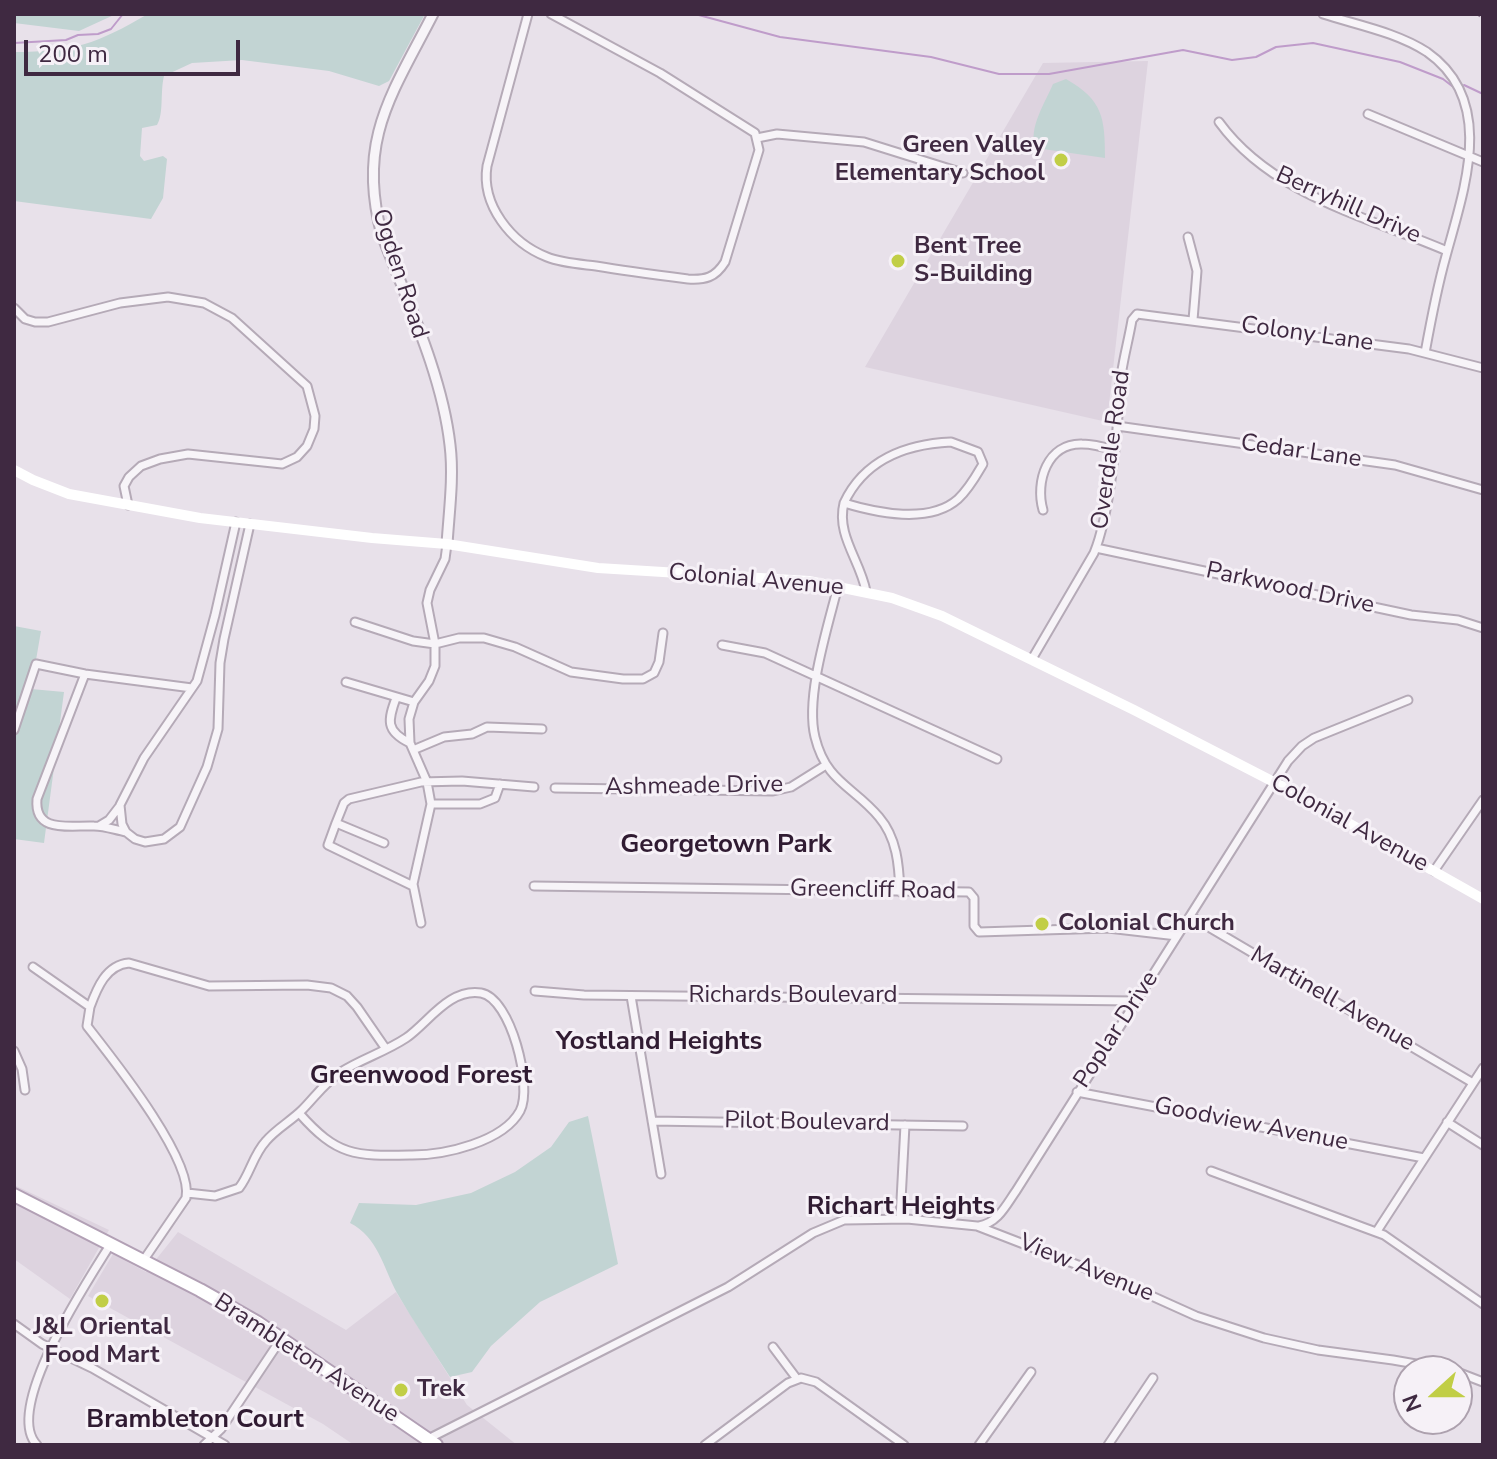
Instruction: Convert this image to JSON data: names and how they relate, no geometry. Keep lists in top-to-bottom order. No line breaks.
{"streets":{"main road":["Colonial Avenue","Brambleton Avenue"],"street":["Berryhill Drive","Ogden Road","Colony Lane","Overdale Road","Cedar Lane","Parkwood Drive","Ashmeade Drive","Greencliff Road","Richards Boulevard","Martinell Avenue","Poplar Drive","Pilot Boulevard","Goodview Avenue","View Avenue"]},"crossings":[["Ogden Road","Colonial Avenue"],["Colony Lane","Overdale Road"],["Overdale Road","Cedar Lane"],["Overdale Road","Colonial Avenue"],["Overdale Road","Parkwood Drive"],["Colonial Avenue","Poplar Drive"],["Greencliff Road","Poplar Drive"],["Richards Boulevard","Poplar Drive"],["Martinell Avenue","Poplar Drive"],["Poplar Drive","Goodview Avenue"],["Poplar Drive","View Avenue"],["View Avenue","Brambleton Avenue"]],"districts":["Georgetown Park","Yostland Heights","Greenwood Forest","Richart Heights","Brambleton Court"],"places":["Green Valley Elementary School","Bent Tree S-Building","Colonial Church","J&L Oriental Food Mart","Trek"],"scale_bar":"200 m","north":"left"}
